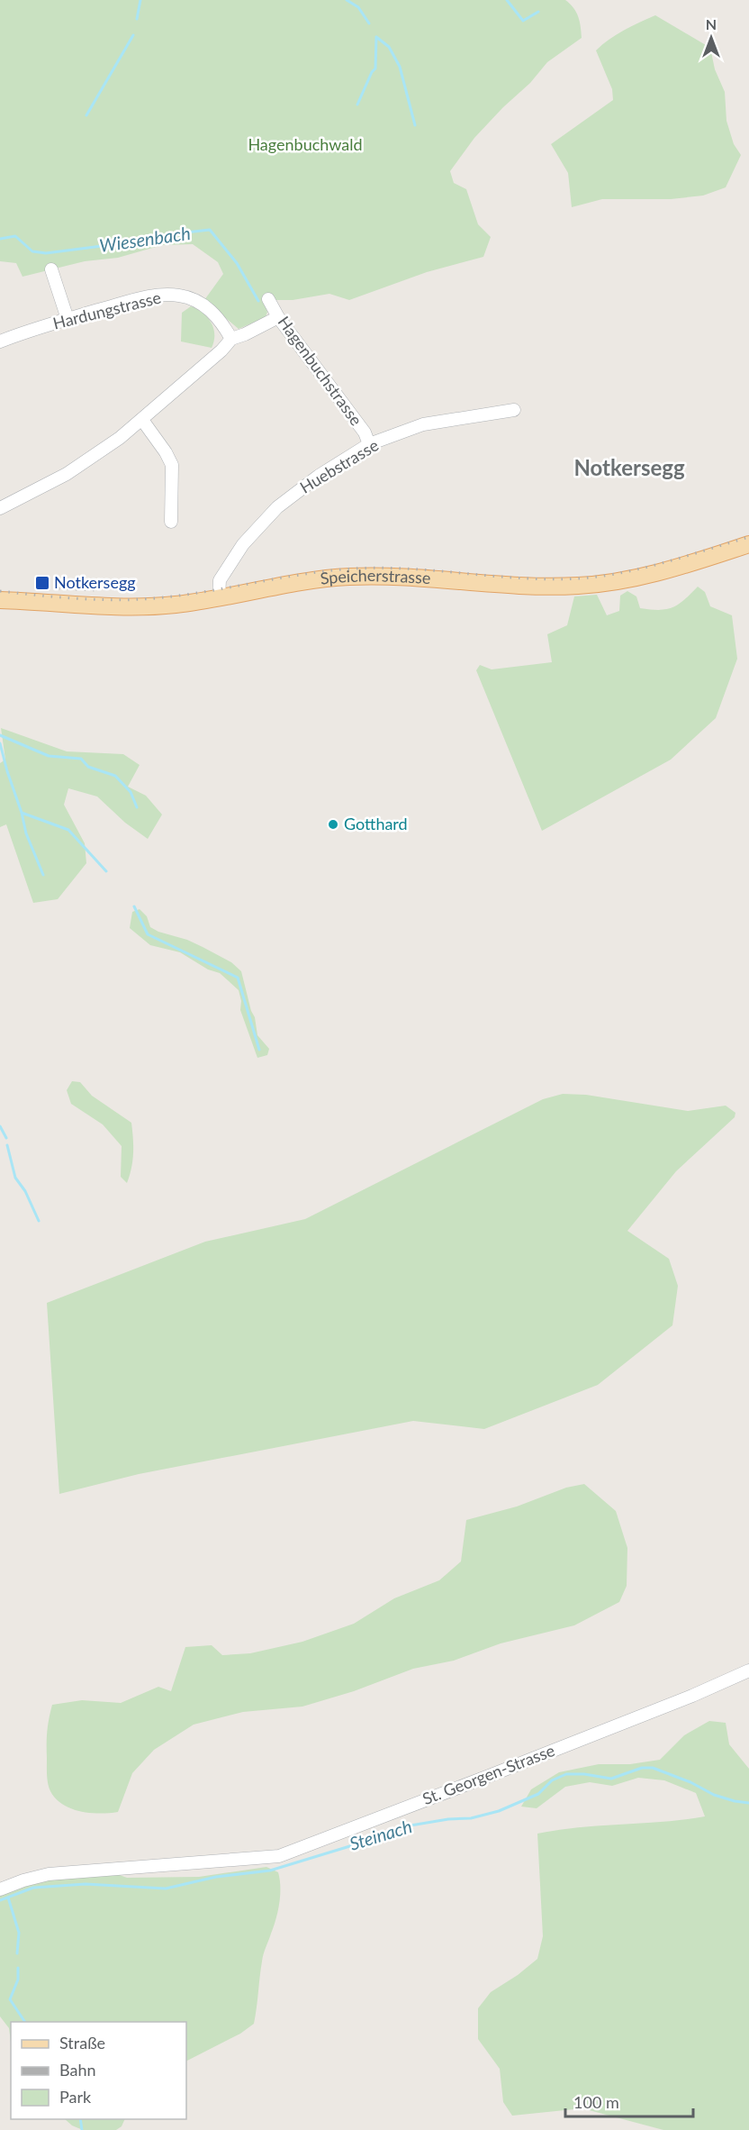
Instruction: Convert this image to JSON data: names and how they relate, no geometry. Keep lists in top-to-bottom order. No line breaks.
{"streets":{"main road":["Speicherstrasse"],"street":["Hardungstrasse","Hagenbuchstrasse","Huebstrasse","St. Georgen-Strasse"]},"crossings":[["Hagenbuchstrasse","Huebstrasse"],["Huebstrasse","Speicherstrasse"]],"districts":["Notkersegg"],"water":["Wiesenbach","Steinach"],"parks":["Hagenbuchwald"],"places":{"transit":["Notkersegg"],"other":["Gotthard"]},"legend":["Straße","Bahn","Park"],"scale_bar":"100 m","north":"top"}
